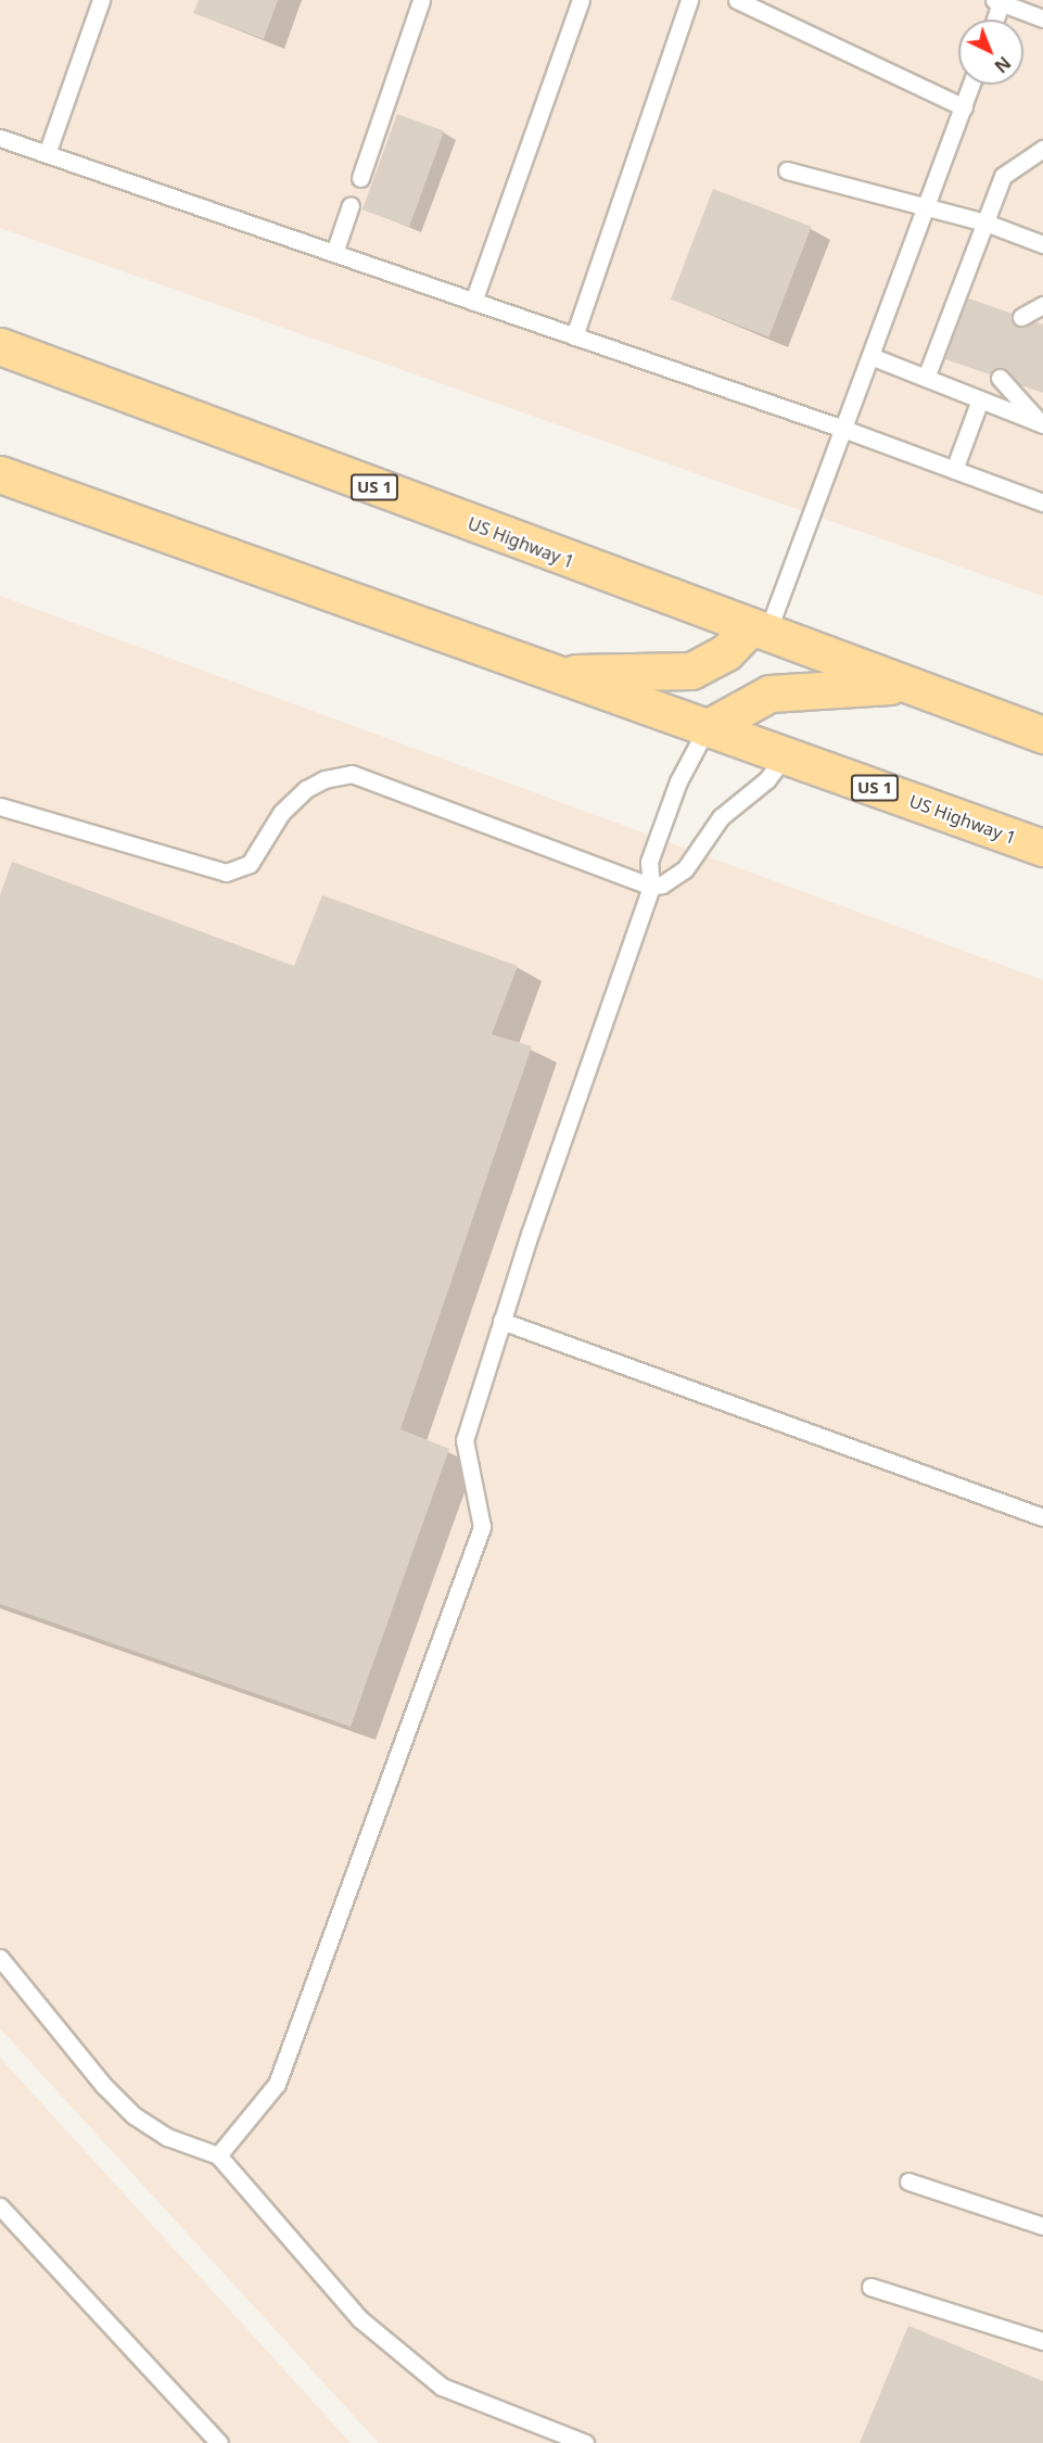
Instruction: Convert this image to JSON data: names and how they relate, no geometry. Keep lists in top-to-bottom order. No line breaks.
{"streets":{"main road":["US 1","US Highway 1"]},"north":"bottom right"}
